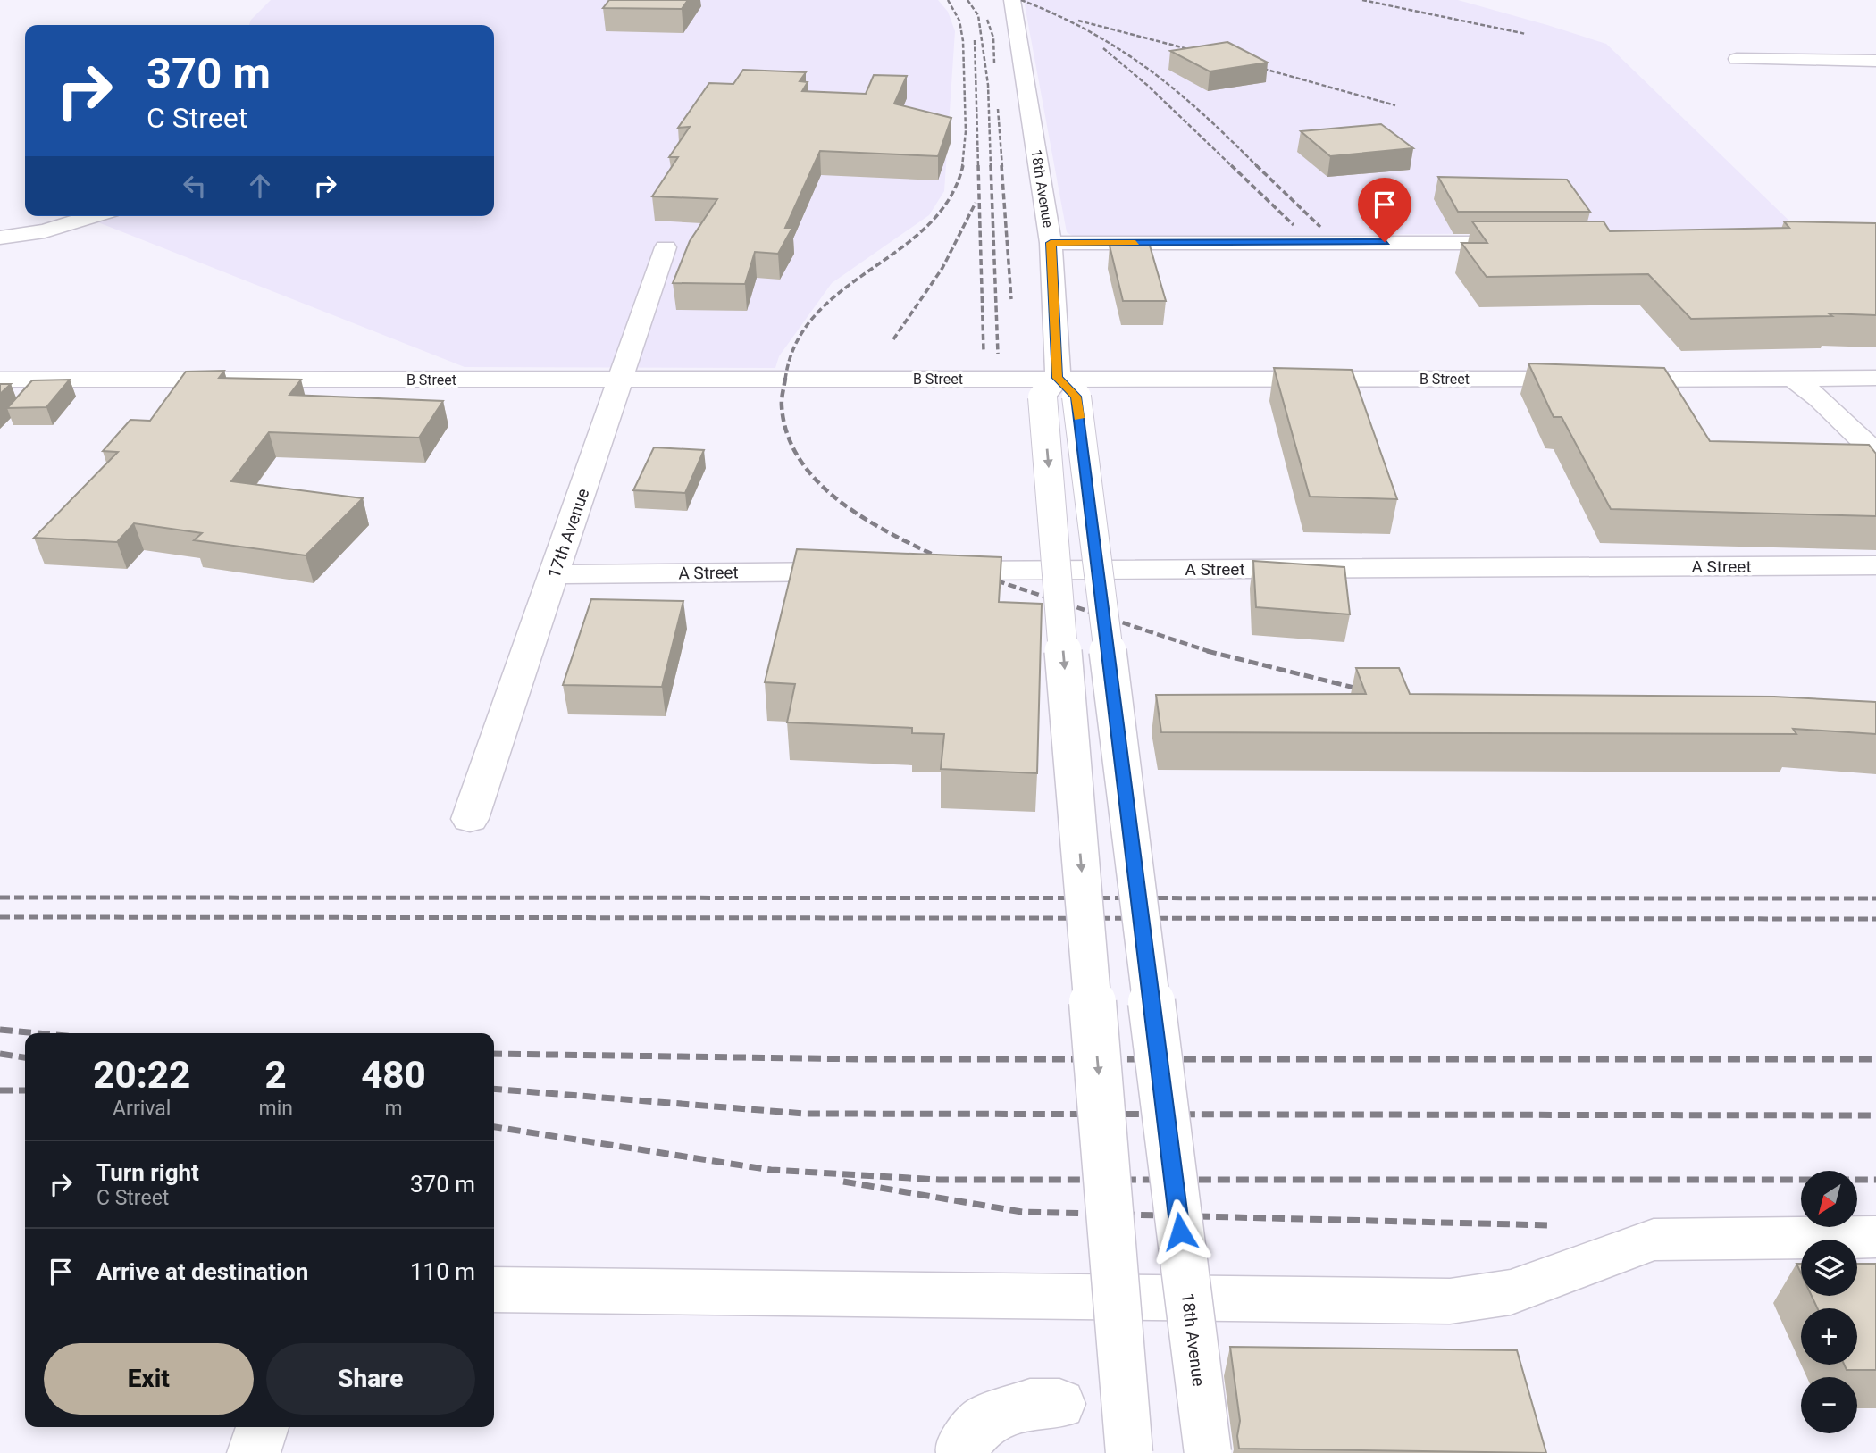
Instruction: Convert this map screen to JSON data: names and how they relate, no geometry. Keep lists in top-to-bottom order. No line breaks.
{"streets":{"street":["18th Avenue","B Street","17th Avenue","A Street"]},"crossings":[["18th Avenue","B Street"],["B Street","17th Avenue"],["17th Avenue","A Street"]],"north":"bottom left","page":{"turn":["370 m","C Street"],"eta":["20:22","Arrival","2","min","480","m"],"list":[{"name":"Turn right","note":"C Street","value":"370 m"},{"name":"Arrive at destination","value":"110 m"}],"map_buttons":["+","−"],"buttons":["Exit","Share"]}}
